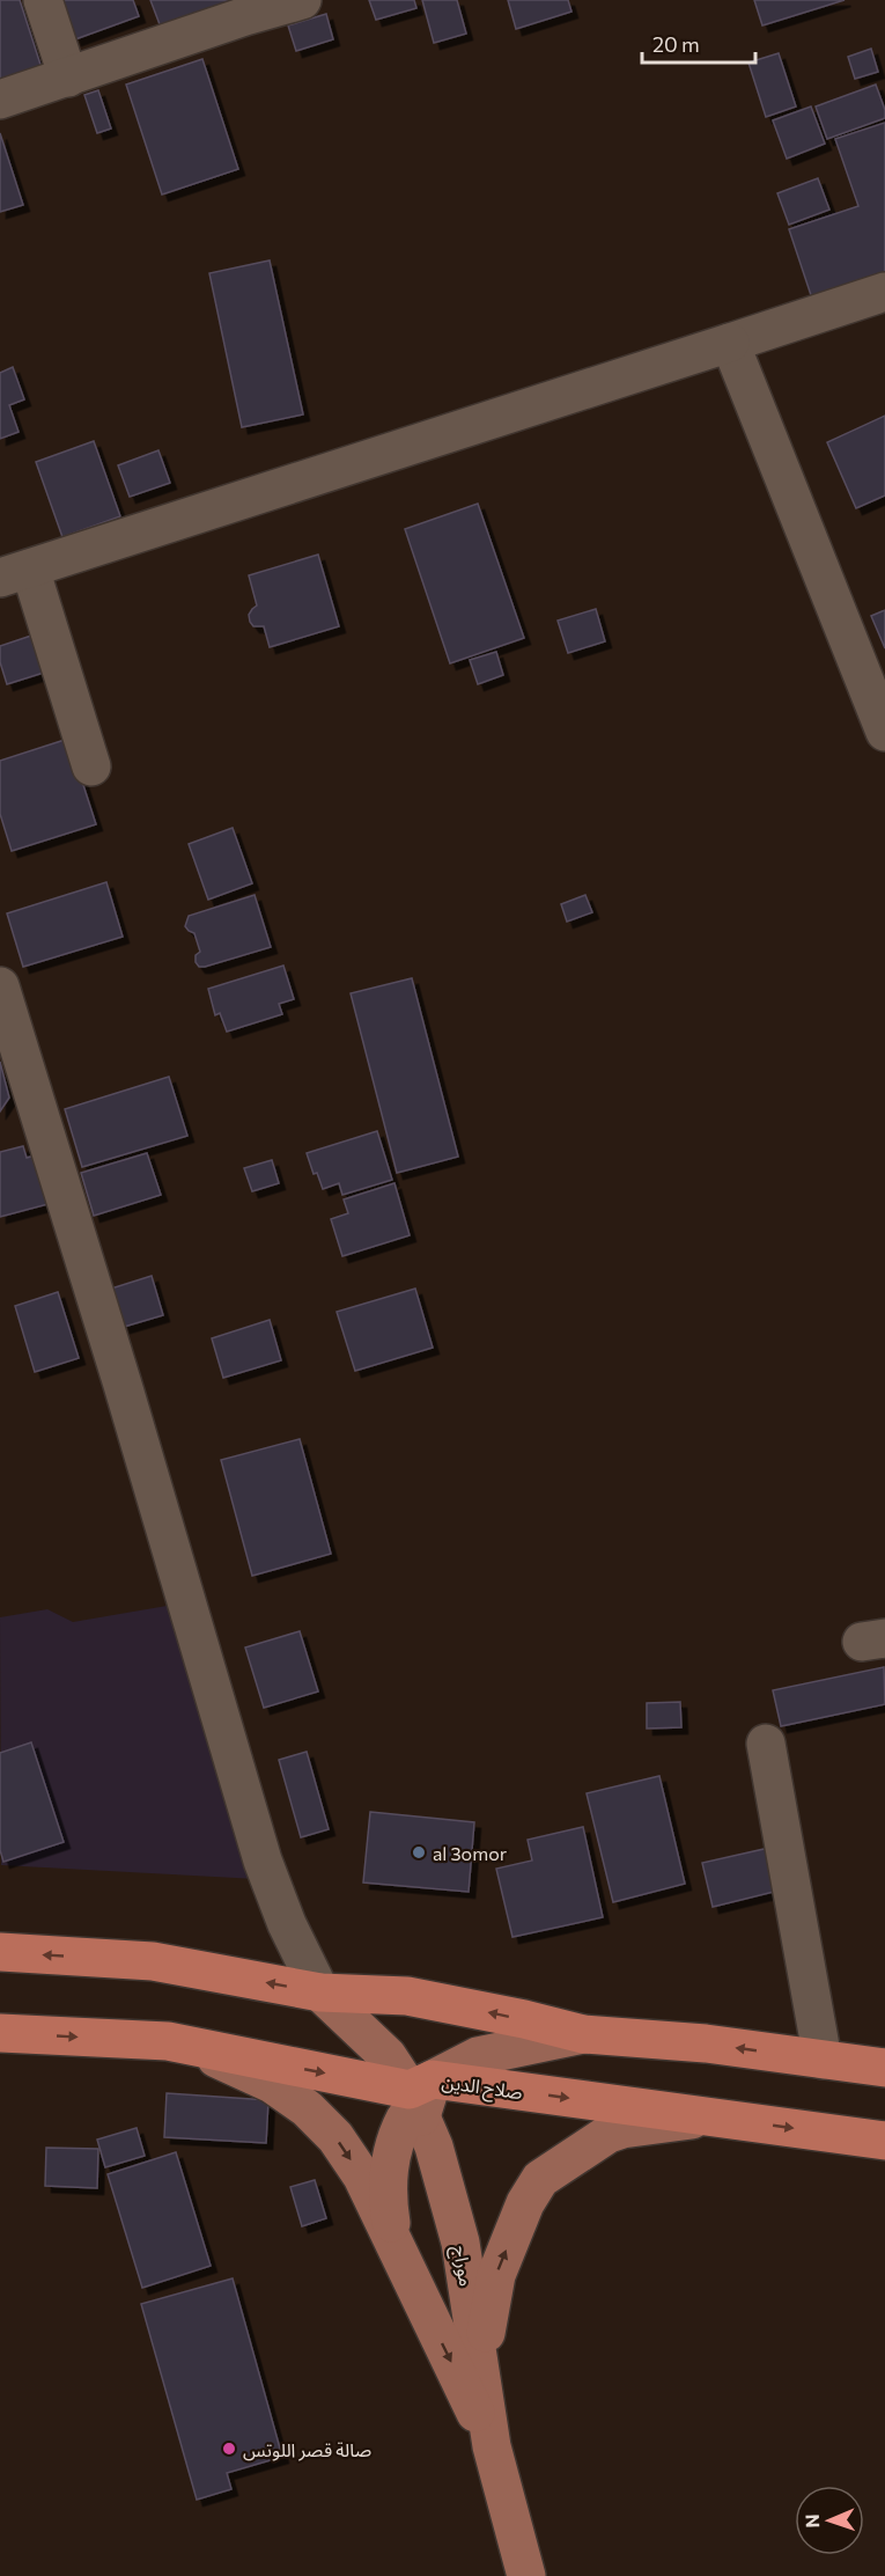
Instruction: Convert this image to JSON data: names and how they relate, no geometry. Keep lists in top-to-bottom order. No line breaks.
{"streets":{"highway":["صلاح الدين"],"main road":["موراج"]},"crossings":[["صلاح الدين","موراج"]],"places":["al 3omor","صالة قصر اللوتس"],"scale_bar":"20 m","north":"left"}
